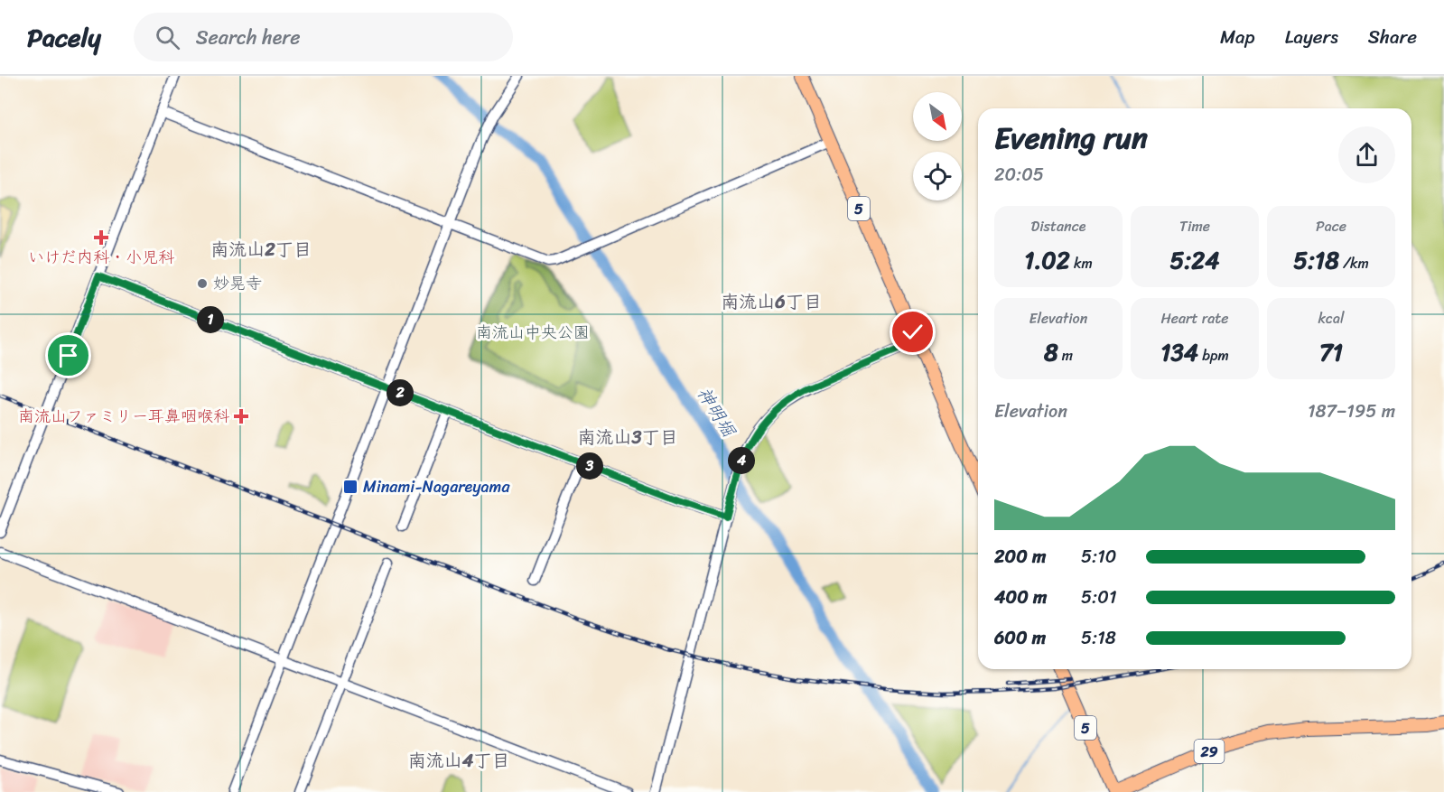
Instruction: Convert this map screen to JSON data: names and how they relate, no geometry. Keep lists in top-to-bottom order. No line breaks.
{"streets":{"main road":["5","29"]},"crossings":[["5","29"]],"districts":["南流山2丁目","南流山6丁目","南流山3丁目","南流山4丁目"],"water":["神明堀"],"parks":["南流山中央公園"],"places":{"health":["いけだ内科・小児科","南流山ファミリー耳鼻咽喉科"],"other":["妙晃寺"],"transit":["Minami-Nagareyama"]},"north":"bottom right","page":{"header":"Pacely","search":"Search here","nav":["Map","Layers","Share"],"heading":["Evening run","20:05"],"stats":[["Distance","1.02 km"],["Time","5:24"],["Pace","5:18 /km"],["Elevation","8 m"],["Heart rate","134 bpm"],["kcal","71"]],"pins":["1","2","4","3"],"chart":["Elevation","187–195 m"],"list":[{"name":"200 m","note":"5:10"},{"name":"400 m","note":"5:01"},{"name":"600 m","note":"5:18"}]}}
